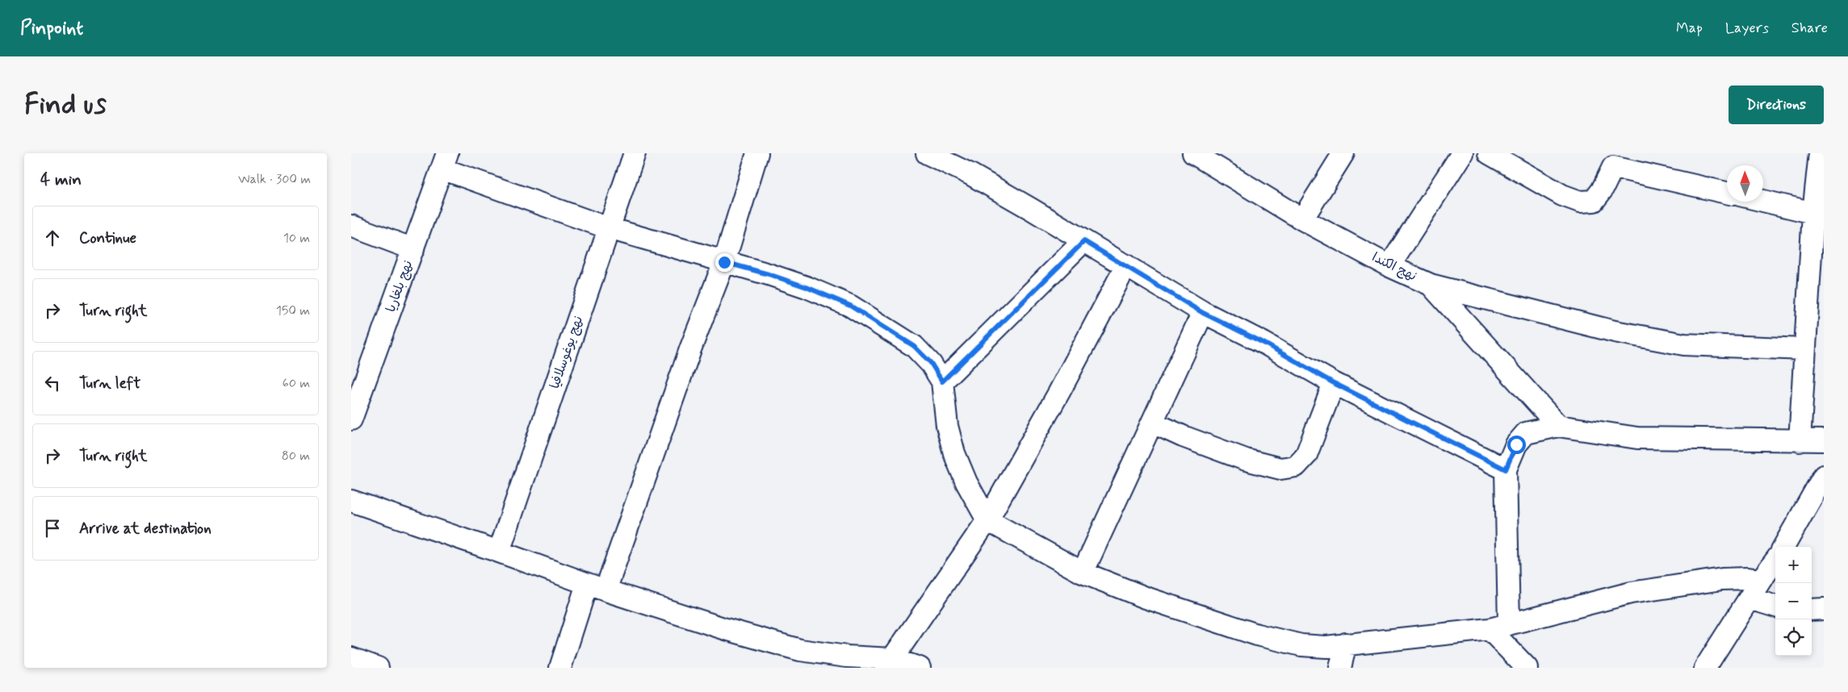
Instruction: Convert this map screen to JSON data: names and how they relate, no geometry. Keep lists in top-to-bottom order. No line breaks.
{"streets":{"street":["نهج الكندا","نهج بلغاريا","نهج يوغوسلافيا"]},"north":"top","page":{"header":"Pinpoint","nav":["Map","Layers","Share"],"buttons":"Directions","title":"Find us","heading":["4 min","Walk · 300 m"],"list":[["Continue","10 m"],["Turn right","150 m"],["Turn left","60 m"],["Turn right","80 m"],"Arrive at destination"],"map_buttons":["+","−"]}}
